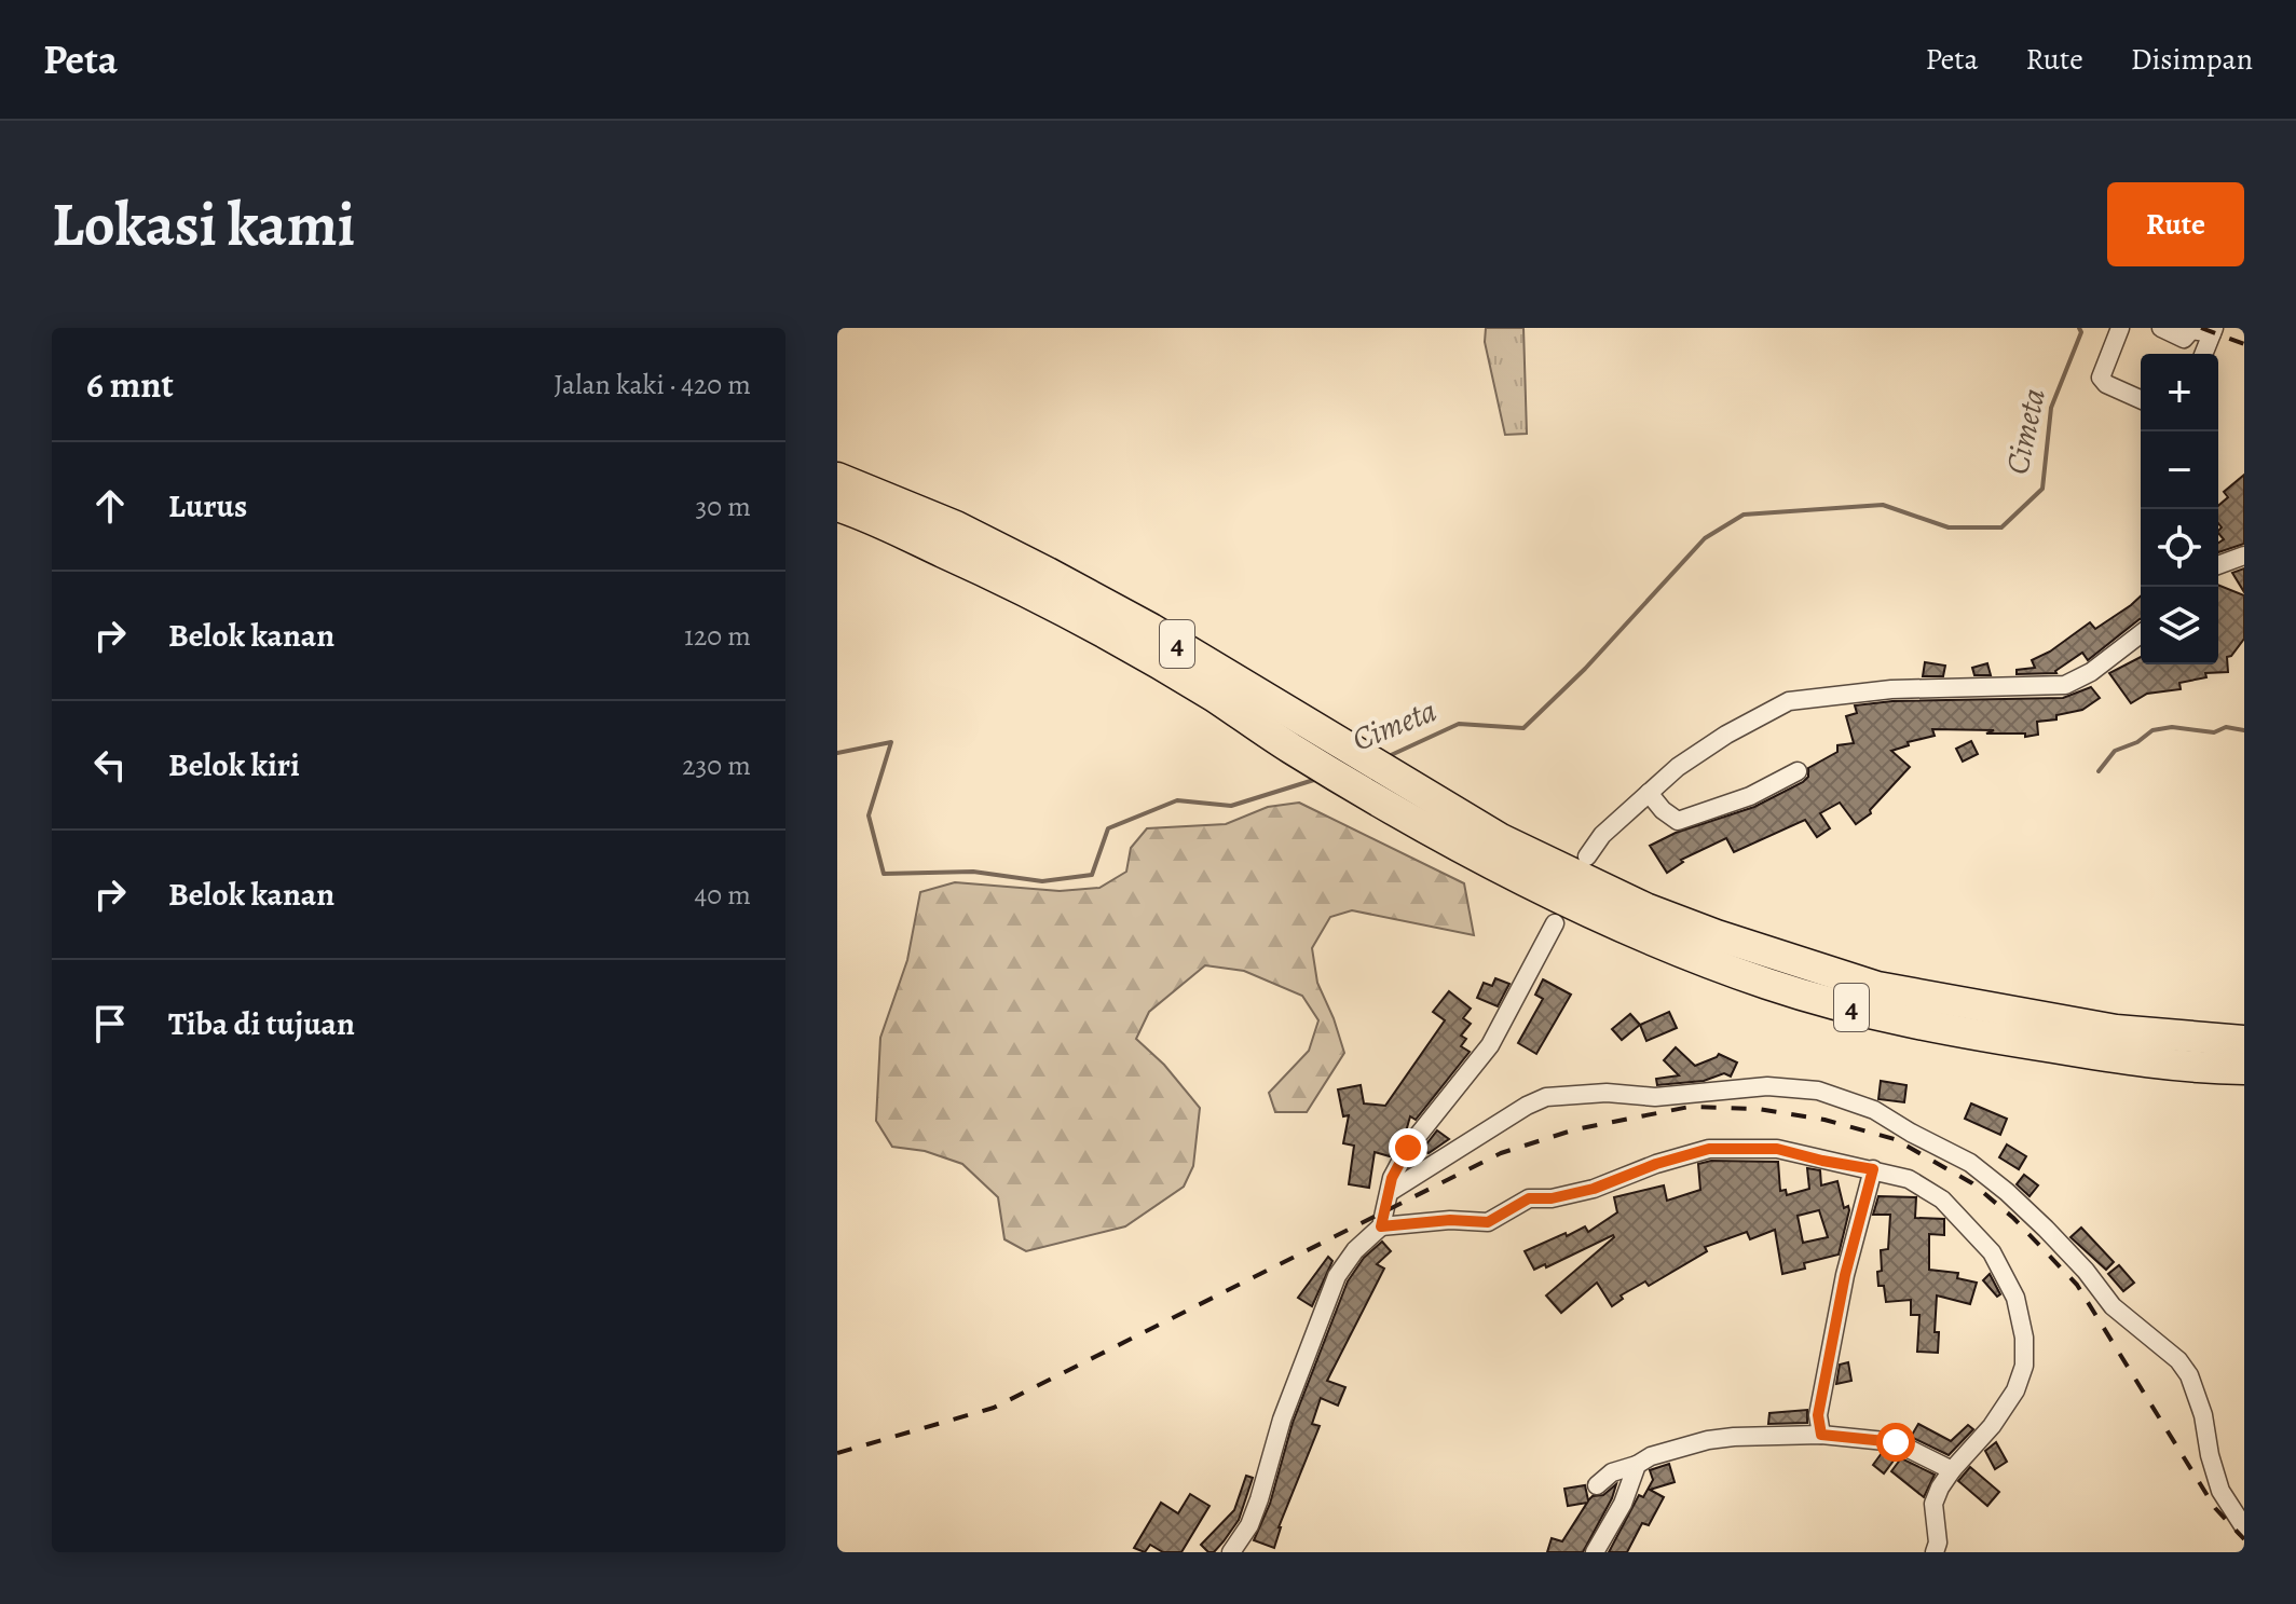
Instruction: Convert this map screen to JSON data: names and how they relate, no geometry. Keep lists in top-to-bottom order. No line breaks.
{"streets":{"highway":["4"]},"water":["Cimeta"],"page":{"header":"Peta","nav":["Peta","Rute","Disimpan"],"buttons":"Rute","title":"Lokasi kami","heading":["6 mnt","Jalan kaki · 420 m"],"map_buttons":["+","−"],"list":[["Lurus","30 m"],["Belok kanan","120 m"],["Belok kiri","230 m"],["Belok kanan","40 m"],"Tiba di tujuan"]}}
